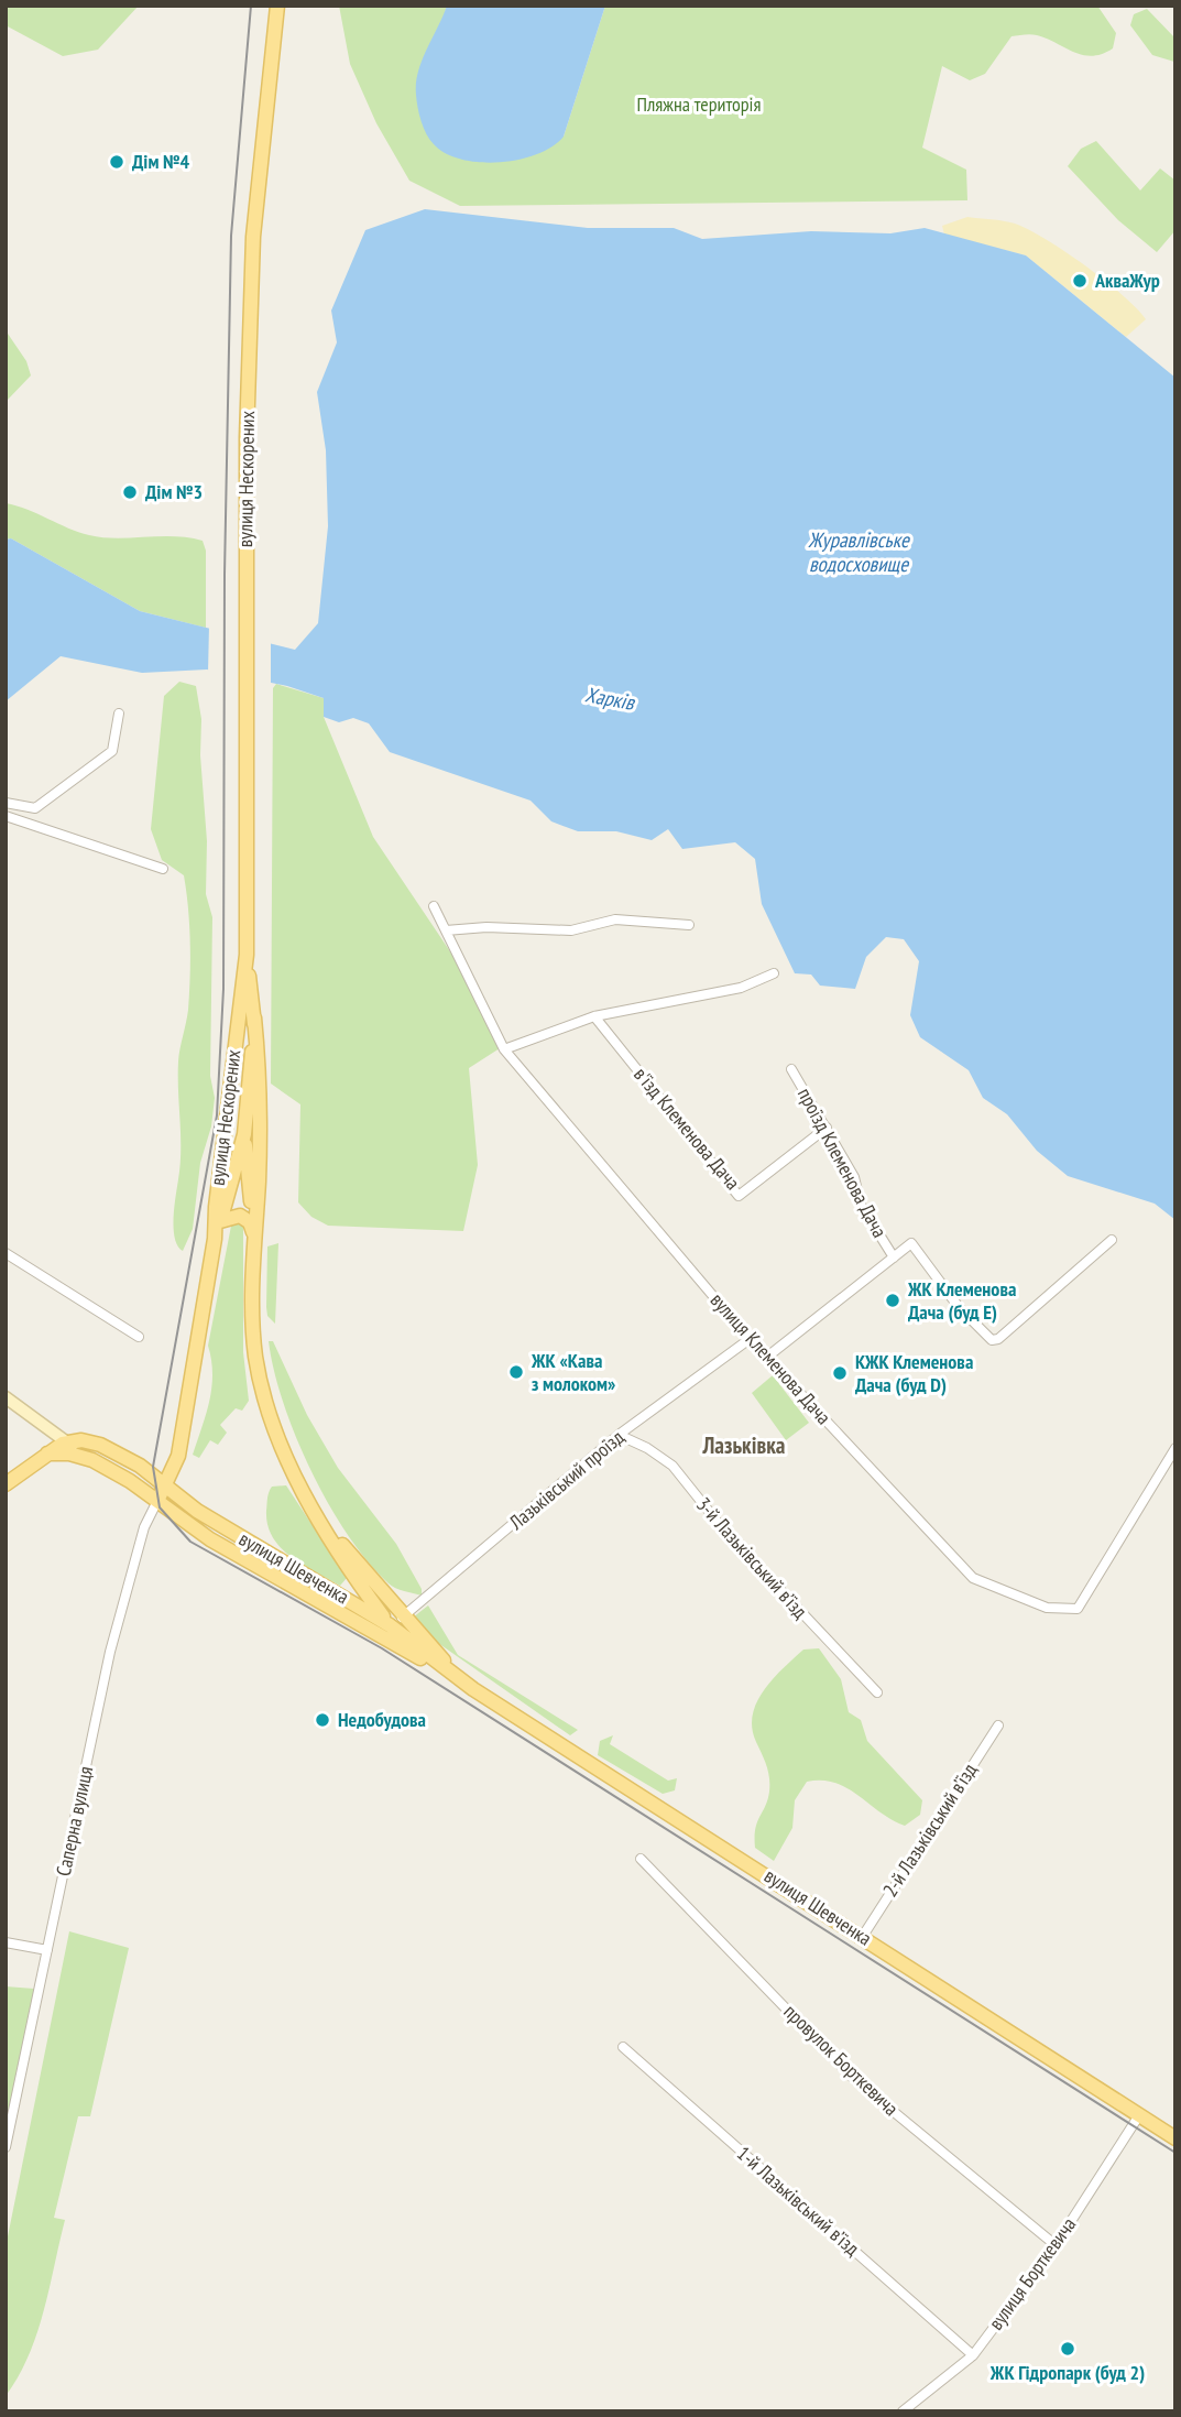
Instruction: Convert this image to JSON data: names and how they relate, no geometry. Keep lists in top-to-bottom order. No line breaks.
{"streets":{"main road":["вулиця Нескорених","вулиця Шевченка"],"street":["в'їзд Клеменова Дача","проїзд Клеменова Дача","вулиця Клеменова Дача","Лазьківський проїзд","3-й Лазьківський в’їзд","Саперна вулиця","2-й Лазьківський в’їзд","провулок Борткевича","1-й Лазьківський в’їзд","вулиця Борткевича"]},"crossings":[["вулиця Нескорених","вулиця Шевченка"],["вулиця Нескорених","Саперна вулиця"],["в'їзд Клеменова Дача","проїзд Клеменова Дача"],["вулиця Клеменова Дача","Лазьківський проїзд"],["Лазьківський проїзд","3-й Лазьківський в’їзд"],["Лазьківський проїзд","вулиця Шевченка"],["вулиця Шевченка","Саперна вулиця"],["вулиця Шевченка","2-й Лазьківський в’їзд"],["вулиця Шевченка","вулиця Борткевича"],["провулок Борткевича","вулиця Борткевича"],["1-й Лазьківський в’їзд","вулиця Борткевича"]],"districts":["Лазьківка"],"water":["Журавлівське водосховище","Харків"],"parks":["Пляжна територія"],"places":["Дім №4","АкваЖур","Дім №3","ЖК Клеменова Дача (буд Е)","ЖК «Кава з молоком»","КЖК Клеменова Дача (буд D)","Недобудова","ЖК Гідропарк (буд 2)"]}
